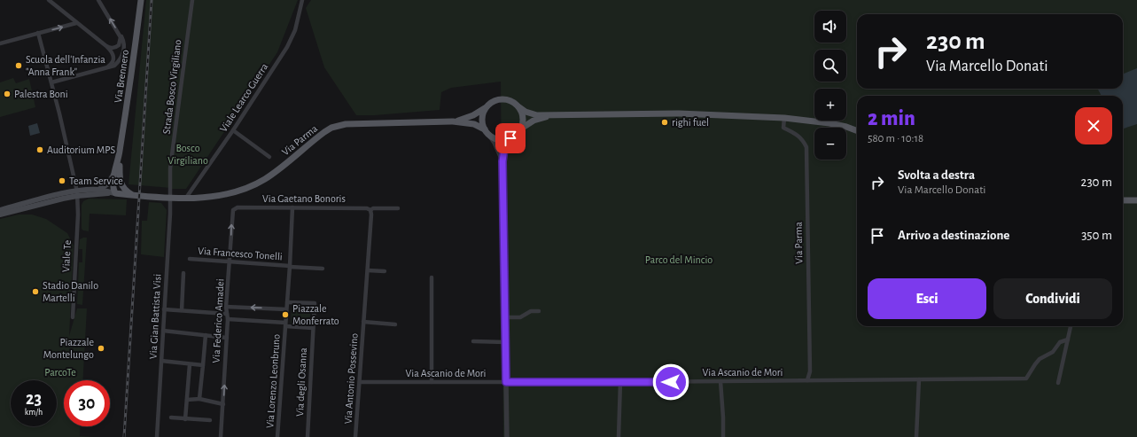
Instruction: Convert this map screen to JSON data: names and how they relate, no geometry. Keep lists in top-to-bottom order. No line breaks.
{"streets":{"main road":["Via Brennero","Via Parma"],"street":["Strada Bosco Virgiliano","Viale Learco Guerra","Via Gaetano Bonoris","Via Francesco Tonelli","Viale Te","Via Gian Battista Visi","Via Federico Amadei","Via Ascanio de Mori","Via Antonio Possevino","Via Lorenzo Leonbruno","Via degli Osanna"]},"crossings":[["Via Brennero","Via Parma"],["Strada Bosco Virgiliano","Via Parma"],["Strada Bosco Virgiliano","Via Gian Battista Visi"],["Viale Learco Guerra","Via Parma"],["Via Parma","Via Gian Battista Visi"],["Via Parma","Via Ascanio de Mori"],["Via Gaetano Bonoris","Via Federico Amadei"],["Via Gaetano Bonoris","Via Antonio Possevino"],["Via Gaetano Bonoris","Via Lorenzo Leonbruno"],["Via Francesco Tonelli","Via Federico Amadei"],["Via Francesco Tonelli","Via Lorenzo Leonbruno"],["Via Ascanio de Mori","Via Antonio Possevino"],["Via Lorenzo Leonbruno","Via degli Osanna"]],"parks":["Bosco Virgiliano","Parco del Mincio","ParcoTe"],"places":["Scuola dell'Infanzia \"Anna Frank\"","Palestra Boni","righi fuel","Auditorium MPS","Team Service","Stadio Danilo Martelli","Piazzale Monferrato","Piazzale Montelungo"],"page":{"map_buttons":["+","−"],"turn":["230 m","Via Marcello Donati"],"heading":["2 min","580 m · 10:18"],"list":[{"name":"Svolta a destra","note":"Via Marcello Donati","value":"230 m"},{"name":"Arrivo a destinazione","value":"350 m"}],"buttons":["Esci","Condividi"],"speed":"23 km/h","limit":"30"}}
